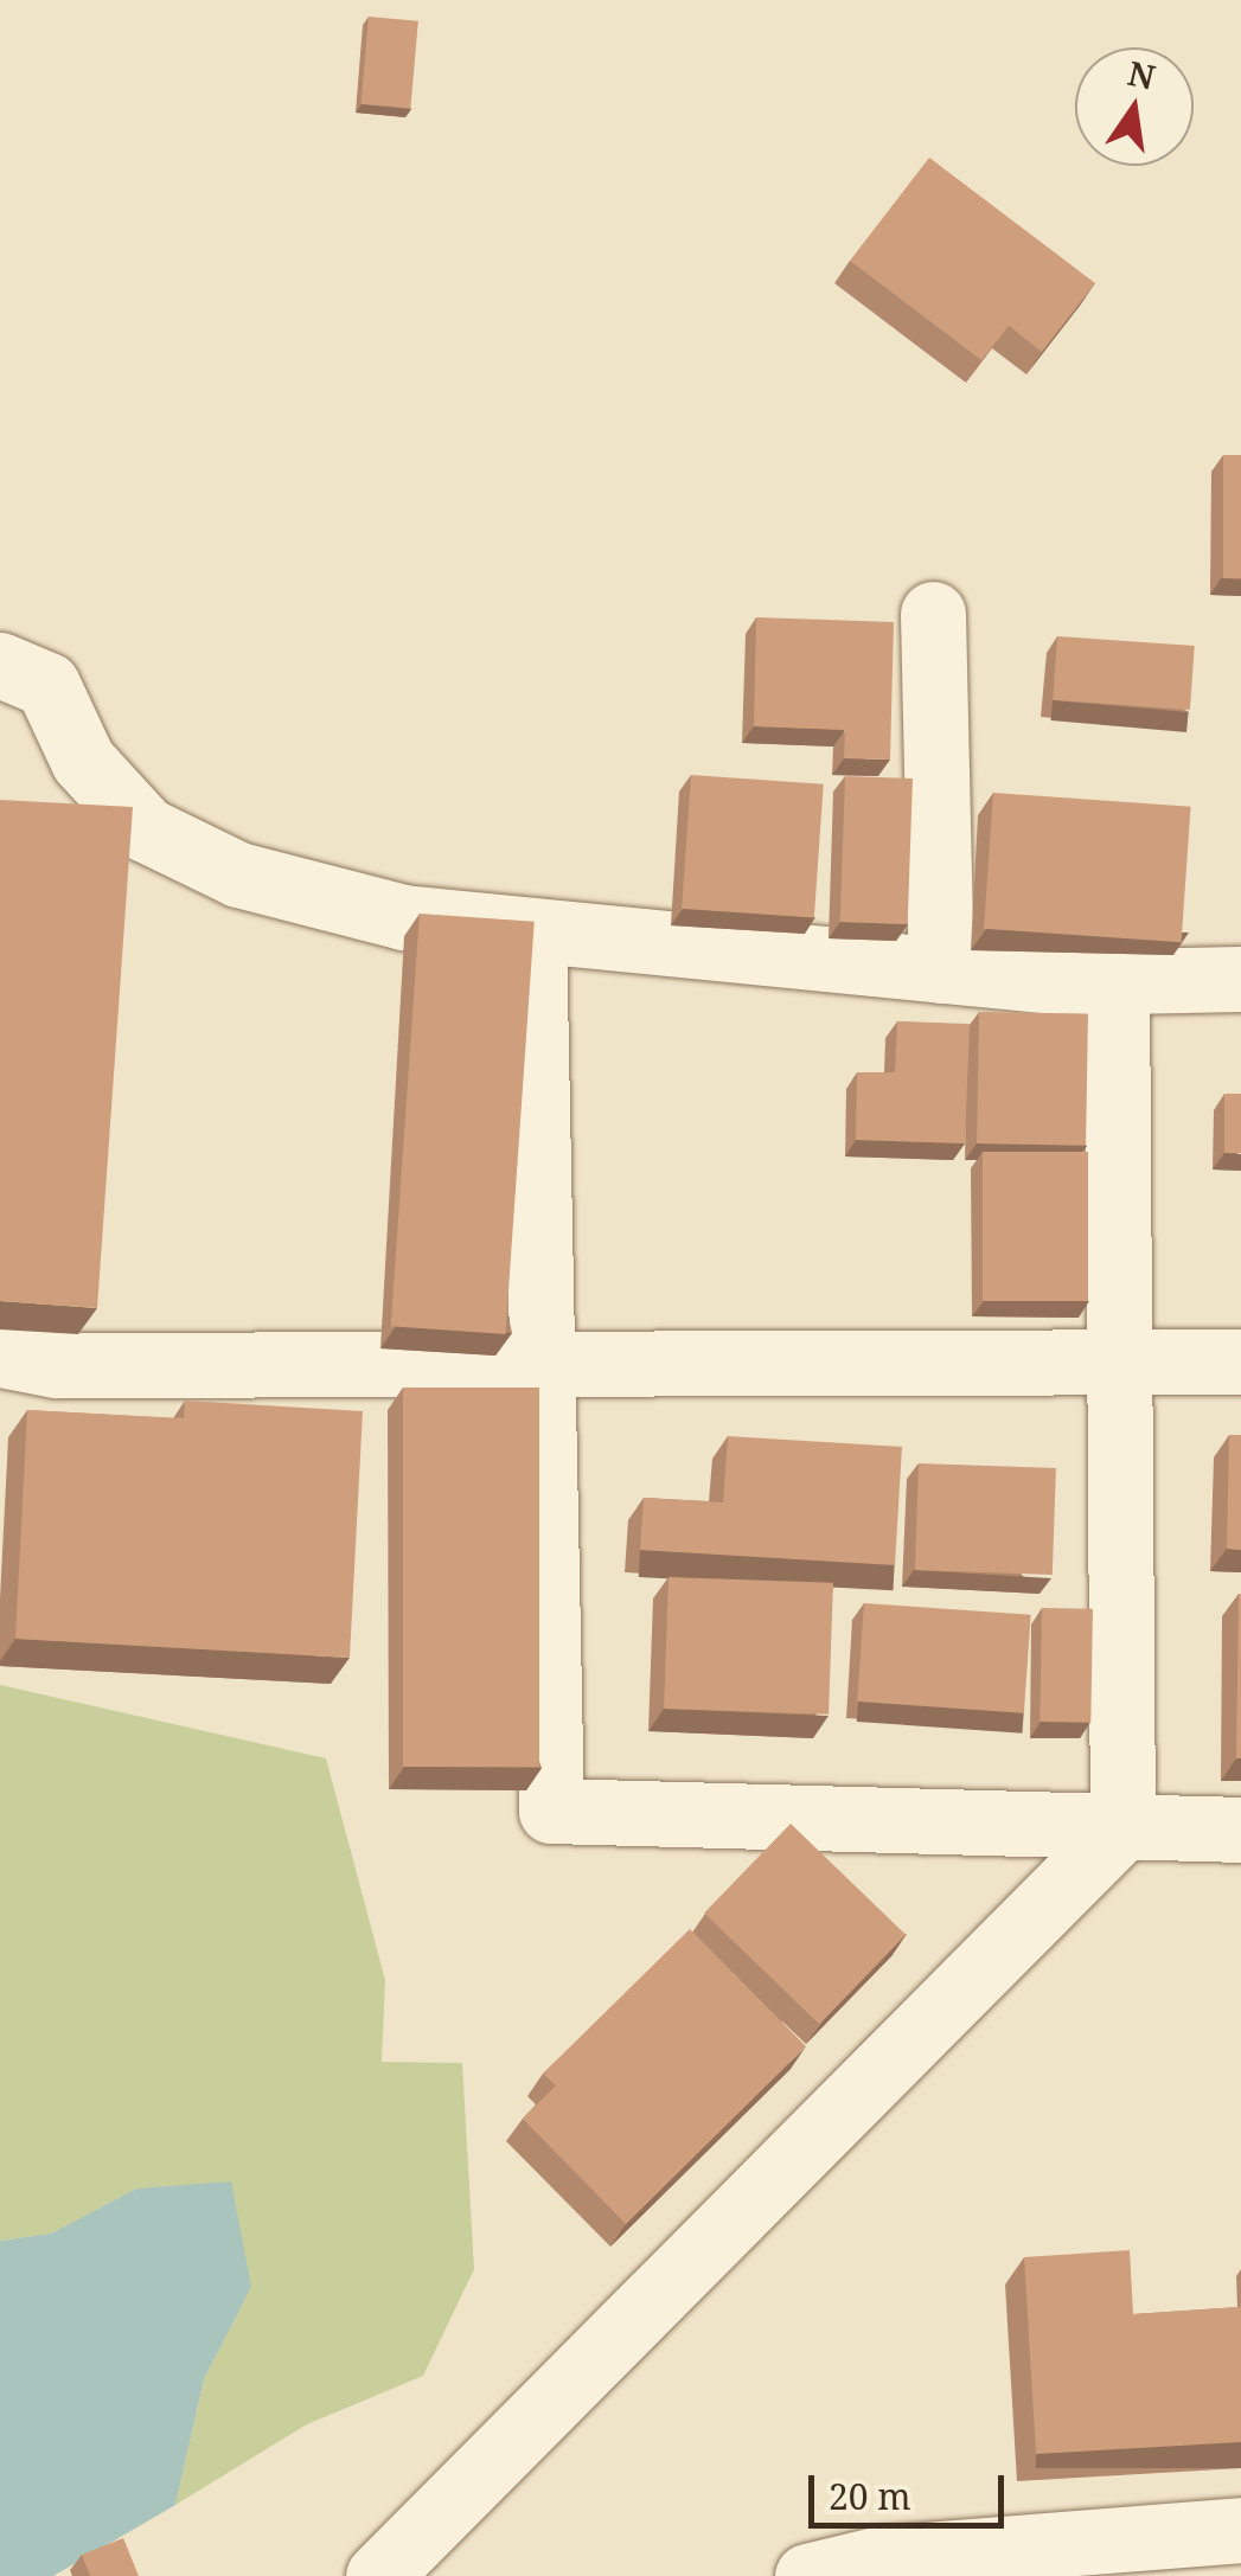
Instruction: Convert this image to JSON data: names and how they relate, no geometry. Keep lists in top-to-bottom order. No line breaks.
{"scale_bar":"20 m","north":"top"}
